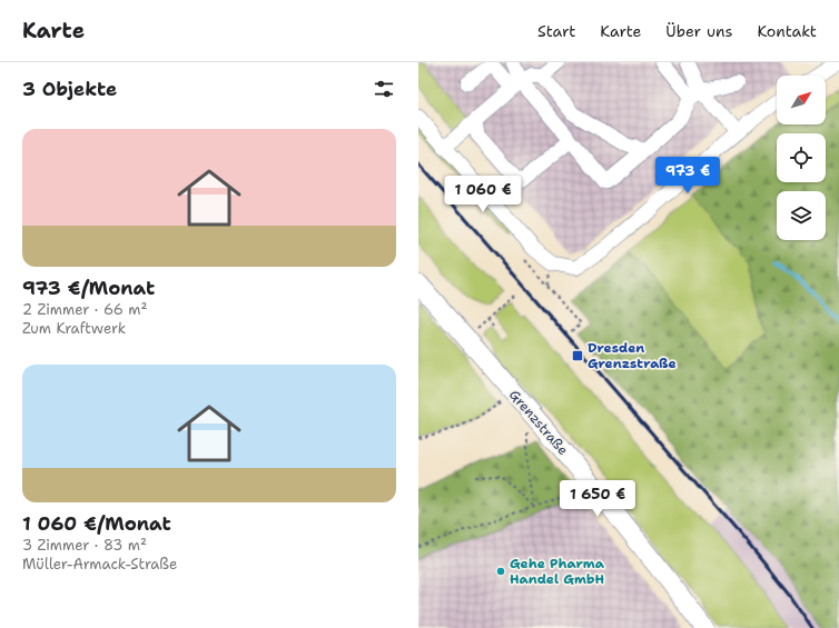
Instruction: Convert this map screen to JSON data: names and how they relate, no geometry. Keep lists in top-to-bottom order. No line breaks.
{"streets":{"main road":["Grenzstraße"]},"places":{"transit":["Dresden Grenzstraße"],"other":["Gehe Pharma Handel GmbH"]},"north":"top right","page":{"header":"Karte","nav":["Start","Karte","Über uns","Kontakt"],"heading":"3 Objekte","list":[{"name":"973 €/Monat","note":"2 Zimmer · 66 m² · Zum Kraftwerk"},{"name":"1 060 €/Monat","note":"3 Zimmer · 83 m² · Müller-Armack-Straße"}],"price":["973 €","1 060 €","1 650 €"]}}
